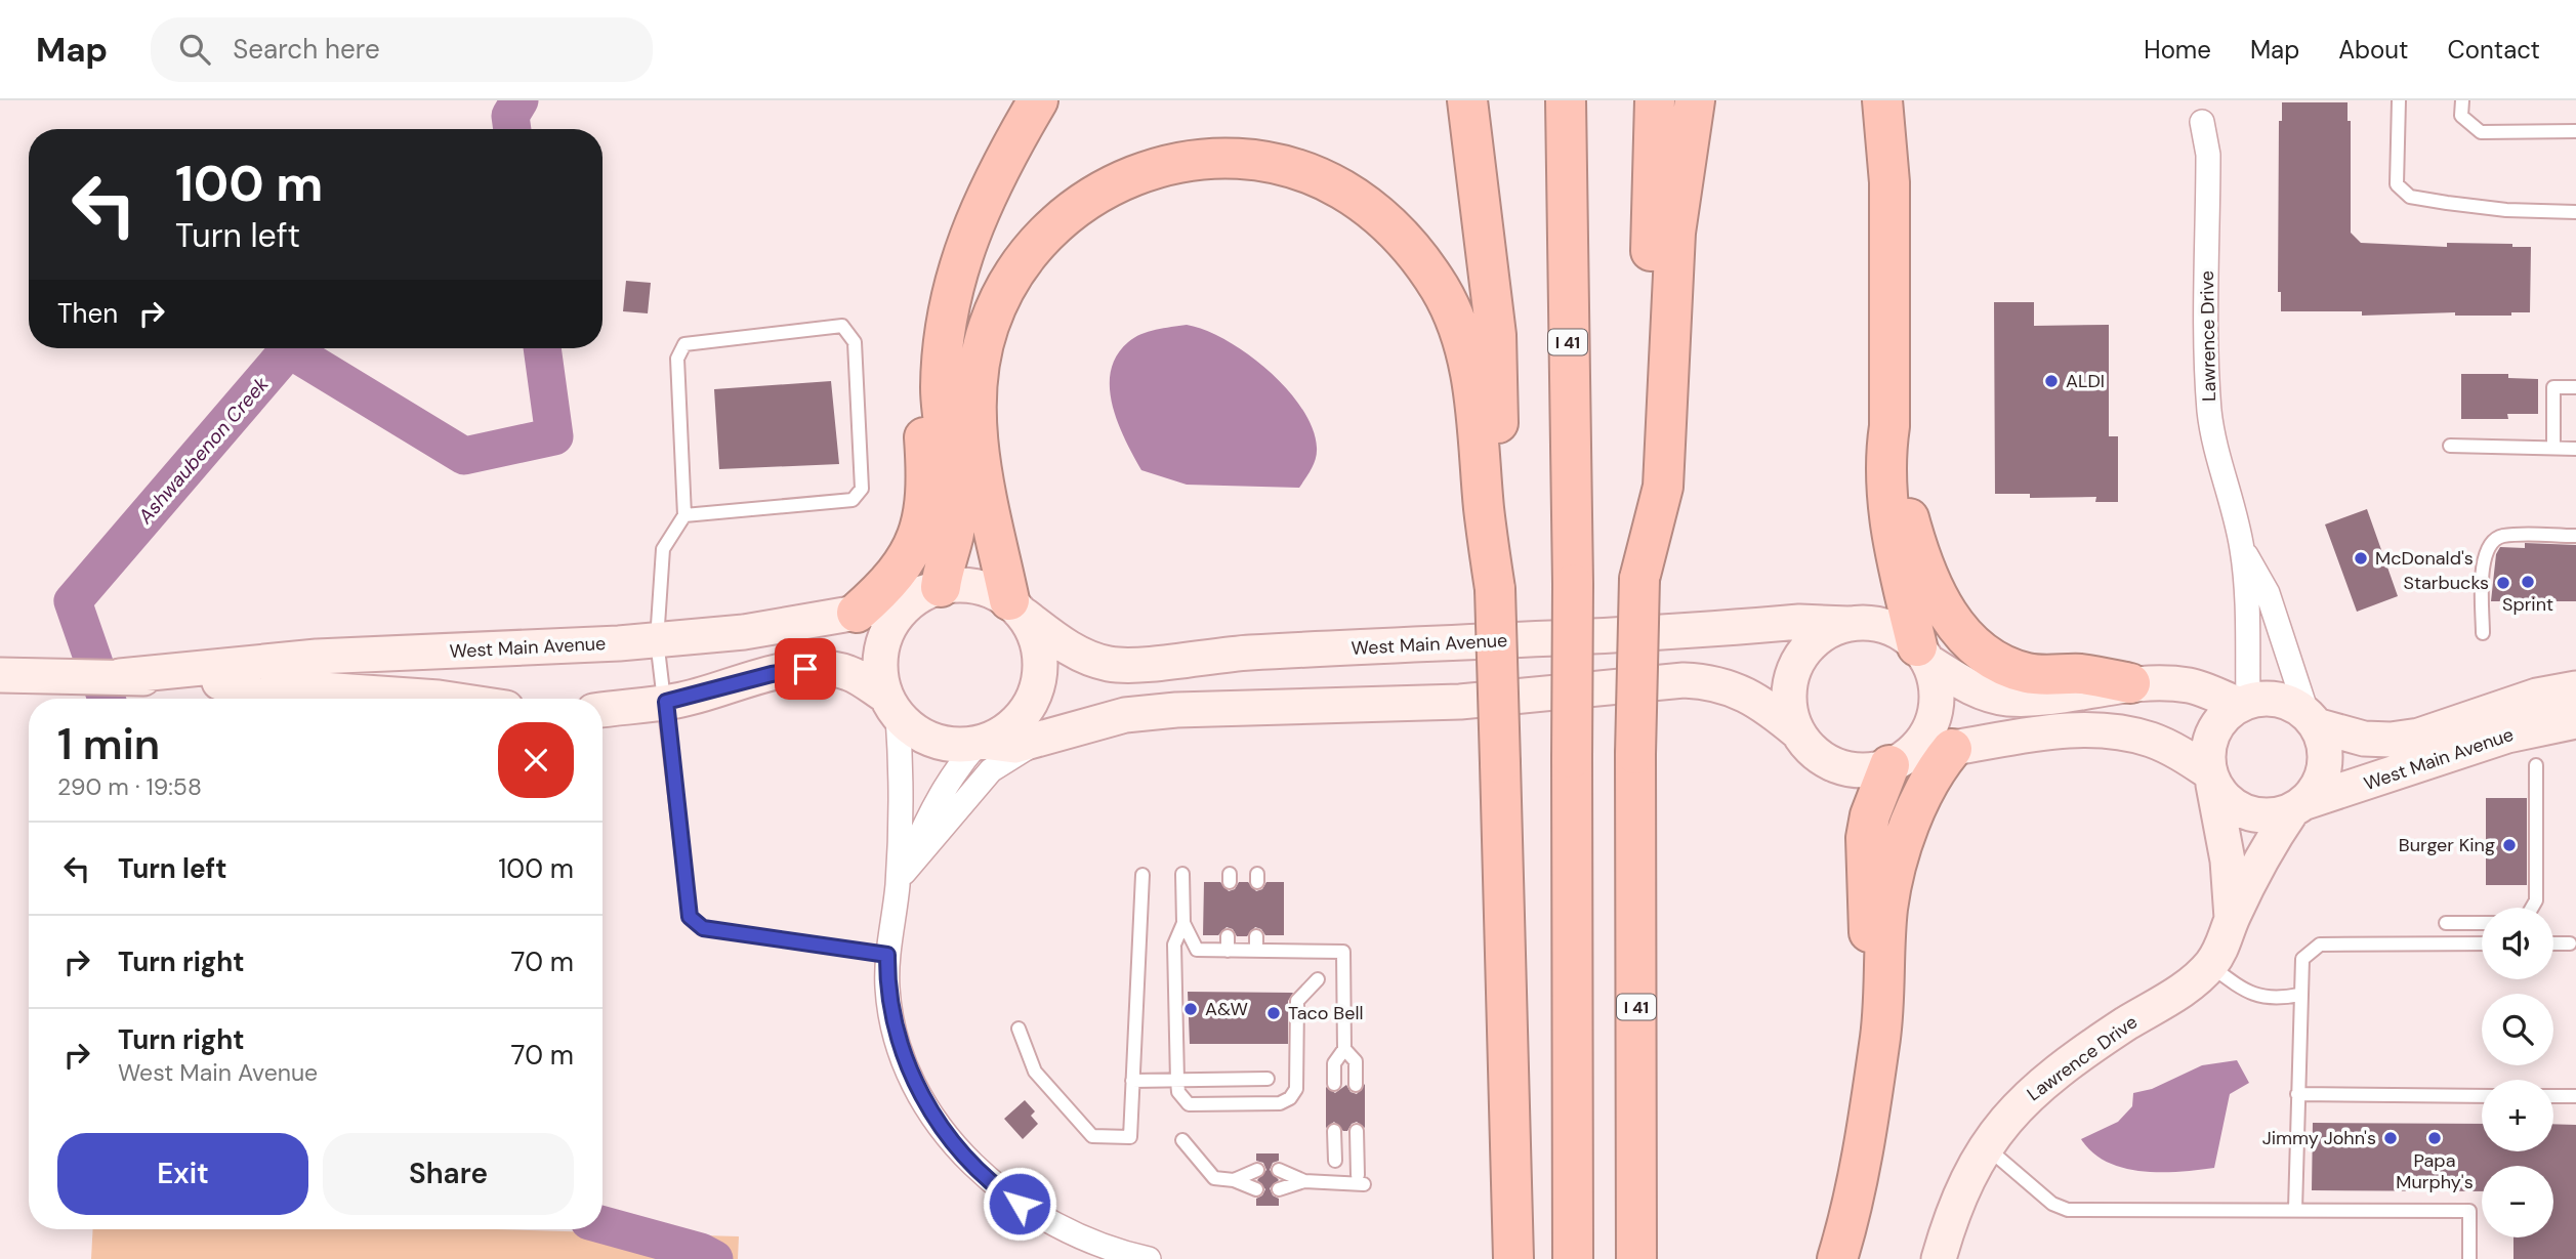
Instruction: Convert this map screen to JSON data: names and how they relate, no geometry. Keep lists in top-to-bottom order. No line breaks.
{"streets":{"highway":["I 41"],"main road":["Lawrence Drive","West Main Avenue"]},"crossings":[["Lawrence Drive","West Main Avenue"]],"water":["Ashwaubenon Creek"],"places":["ALDI","McDonald's","Sprint","Starbucks","Burger King","A&W","Taco Bell","Jimmy John's","Papa Murphy's"],"page":{"header":"Map","search":"Search here","nav":["Home","Map","About","Contact"],"turn":["100 m","Turn left"],"then":"Then","heading":["1 min","290 m · 19:58"],"list":[{"name":"Turn left","value":"100 m"},{"name":"Turn right","value":"70 m"},{"name":"Turn right","note":"West Main Avenue","value":"70 m"}],"map_buttons":["+","−"],"buttons":["Exit","Share"]}}
